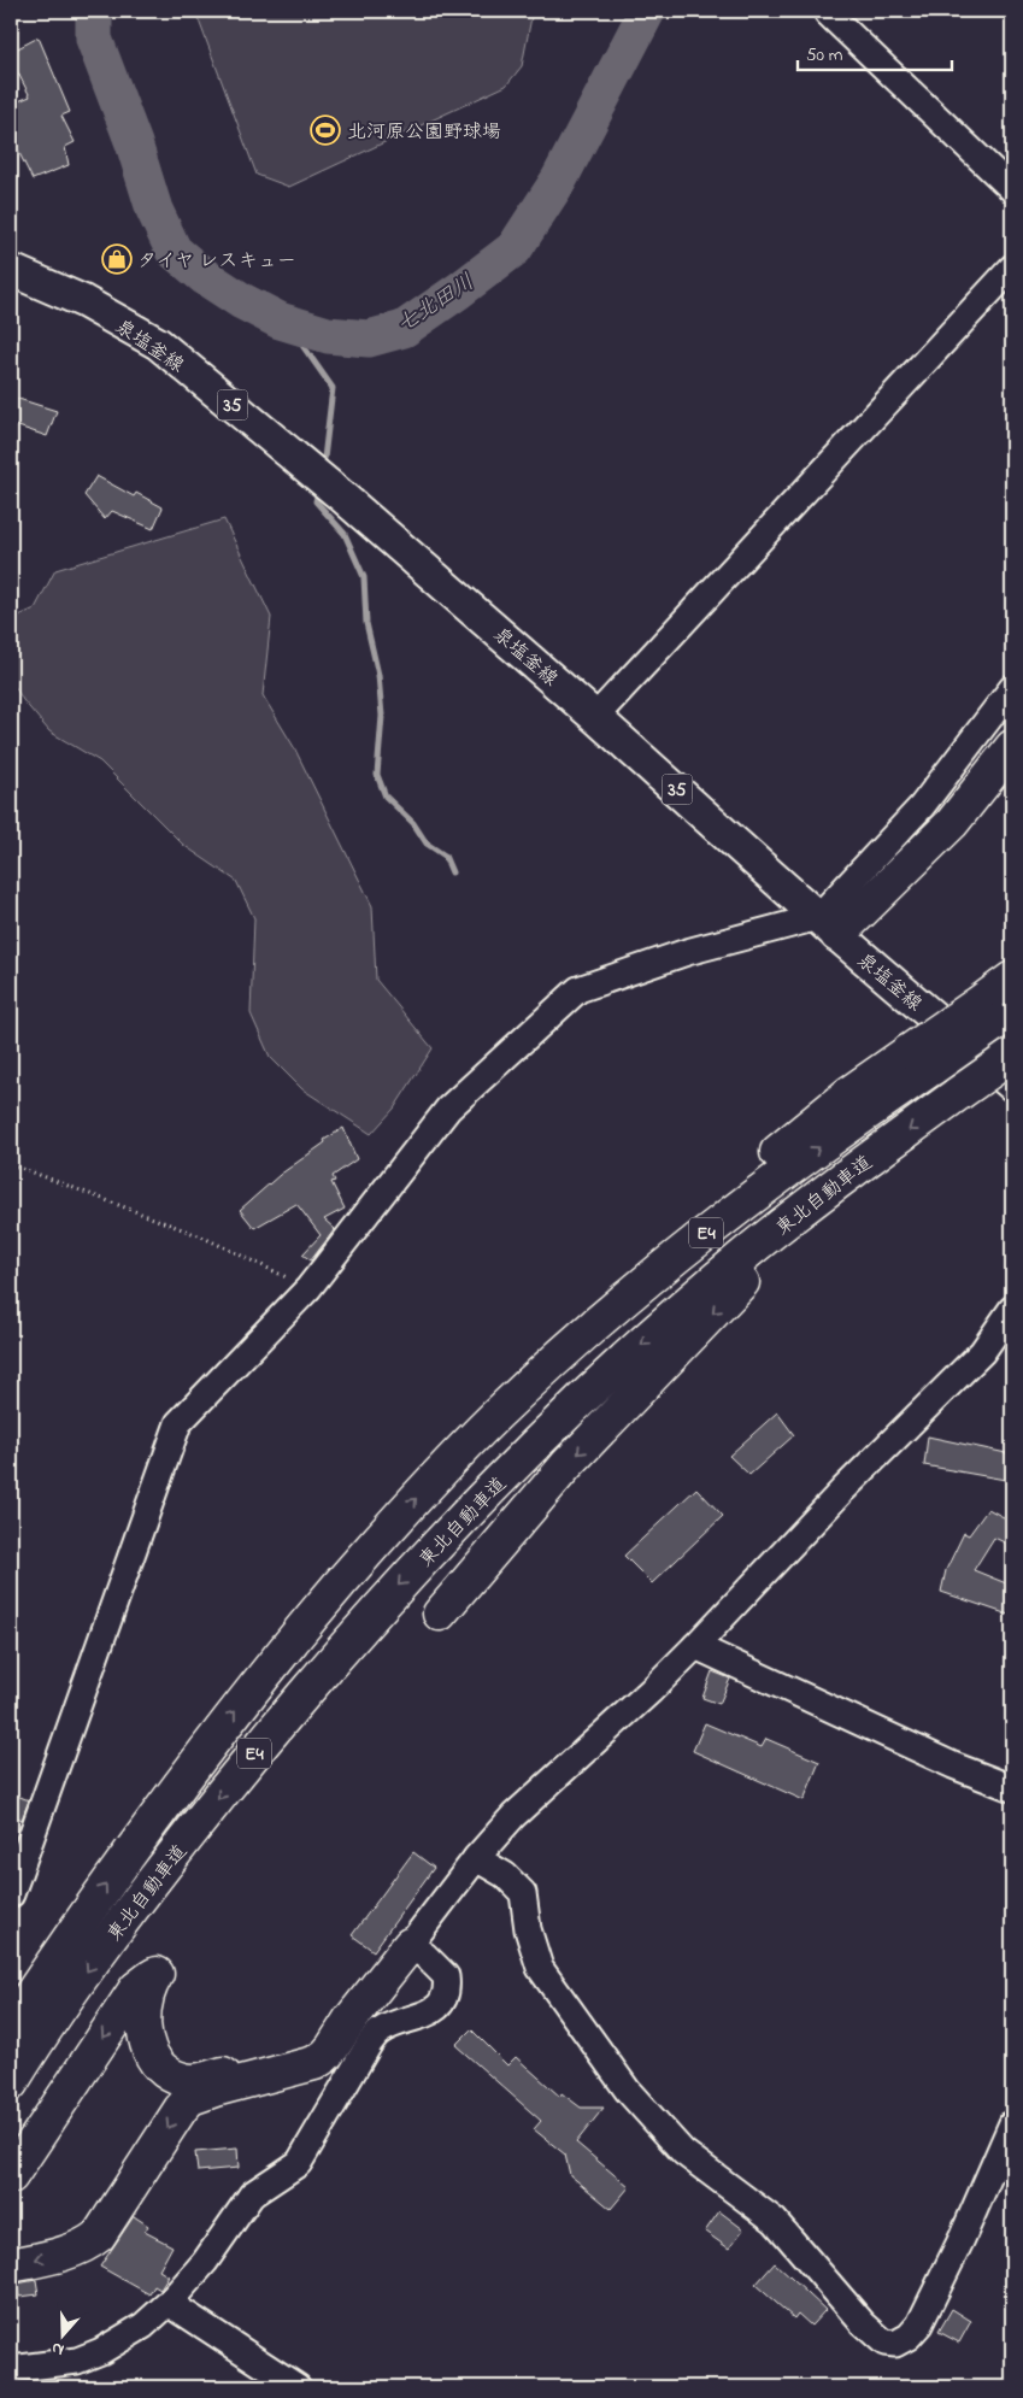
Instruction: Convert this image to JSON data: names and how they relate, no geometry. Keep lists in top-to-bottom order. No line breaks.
{"streets":{"highway":["東北自動車道","E4"],"main road":["泉塩釜線","35"]},"water":["七北田川"],"places":{"sports":["北河原公園野球場"],"shop":["タイヤ レスキュー"]},"scale_bar":"50 m","north":"bottom"}
